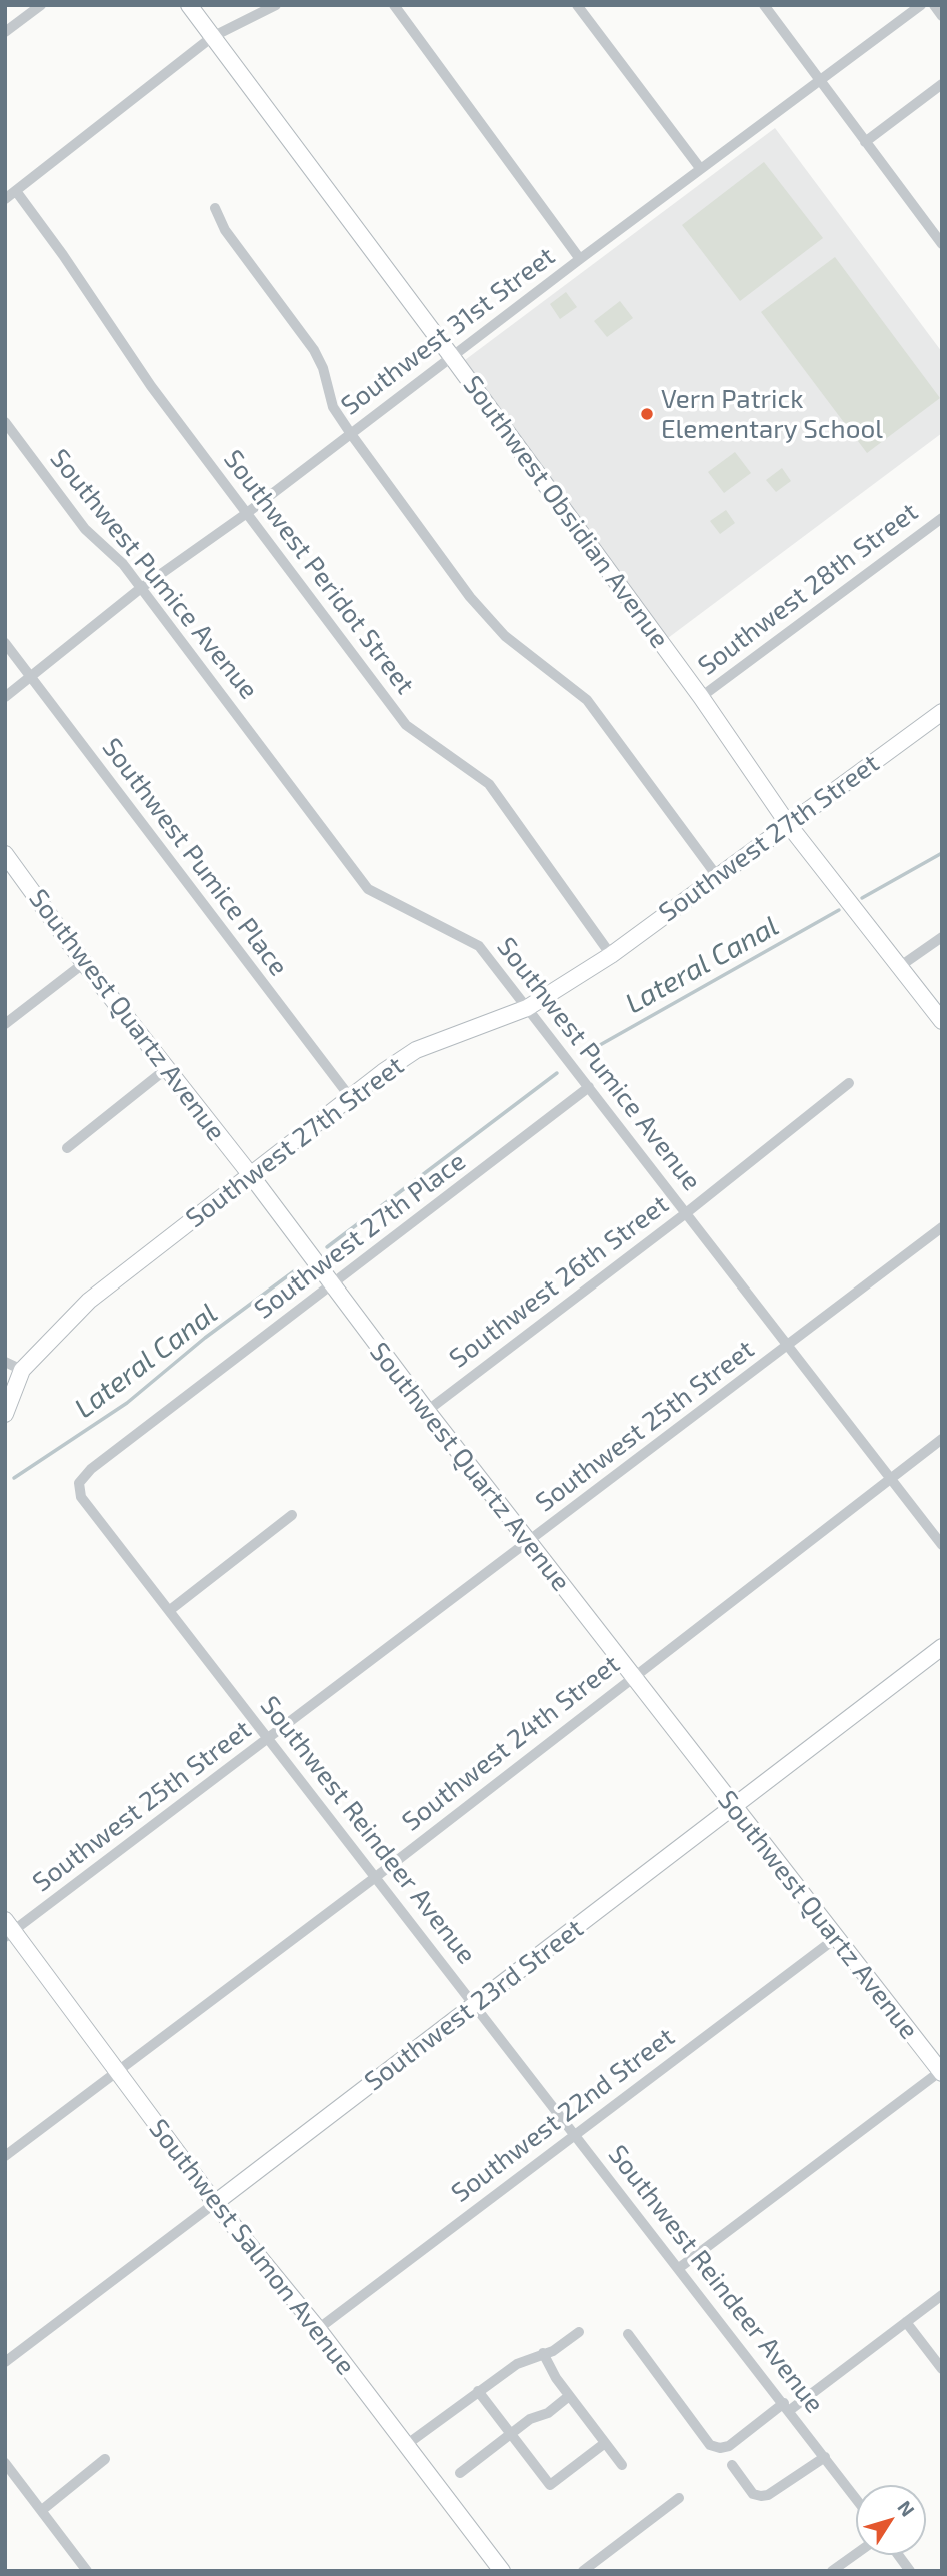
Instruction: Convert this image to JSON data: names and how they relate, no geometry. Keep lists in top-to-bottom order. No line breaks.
{"streets":{"street":["Southwest 31st Street","Southwest Obsidian Avenue","Southwest Peridot Street","Southwest Pumice Avenue","Southwest 28th Street","Southwest 27th Street","Southwest Pumice Place","Southwest Quartz Avenue","Southwest 27th Place","Southwest 26th Street","Southwest 25th Street","Southwest 24th Street","Southwest Reindeer Avenue","Southwest 23rd Street","Southwest 22nd Street","Southwest Salmon Avenue"]},"crossings":[["Southwest 31st Street","Southwest Obsidian Avenue"],["Southwest 31st Street","Southwest Peridot Street"],["Southwest 31st Street","Southwest Pumice Avenue"],["Southwest 31st Street","Southwest Pumice Place"],["Southwest Obsidian Avenue","Southwest 28th Street"],["Southwest Obsidian Avenue","Southwest 27th Street"],["Southwest Peridot Street","Southwest 27th Street"],["Southwest Pumice Avenue","Southwest 27th Street"],["Southwest Pumice Avenue","Southwest 27th Place"],["Southwest Pumice Avenue","Southwest 26th Street"],["Southwest Pumice Avenue","Southwest 25th Street"],["Southwest Pumice Avenue","Southwest 24th Street"],["Southwest 27th Street","Southwest Pumice Place"],["Southwest 27th Street","Southwest Quartz Avenue"],["Southwest Quartz Avenue","Southwest 27th Place"],["Southwest Quartz Avenue","Southwest 26th Street"],["Southwest Quartz Avenue","Southwest 25th Street"],["Southwest Quartz Avenue","Southwest 24th Street"],["Southwest Quartz Avenue","Southwest 23rd Street"],["Southwest Quartz Avenue","Southwest 22nd Street"],["Southwest 27th Place","Southwest Reindeer Avenue"],["Southwest 25th Street","Southwest Reindeer Avenue"],["Southwest 25th Street","Southwest Salmon Avenue"],["Southwest 24th Street","Southwest Reindeer Avenue"],["Southwest 24th Street","Southwest Salmon Avenue"],["Southwest Reindeer Avenue","Southwest 23rd Street"],["Southwest Reindeer Avenue","Southwest 22nd Street"],["Southwest 23rd Street","Southwest Salmon Avenue"],["Southwest 22nd Street","Southwest Salmon Avenue"]],"water":["Lateral Canal"],"places":["Vern Patrick Elementary School"],"north":"top right"}
